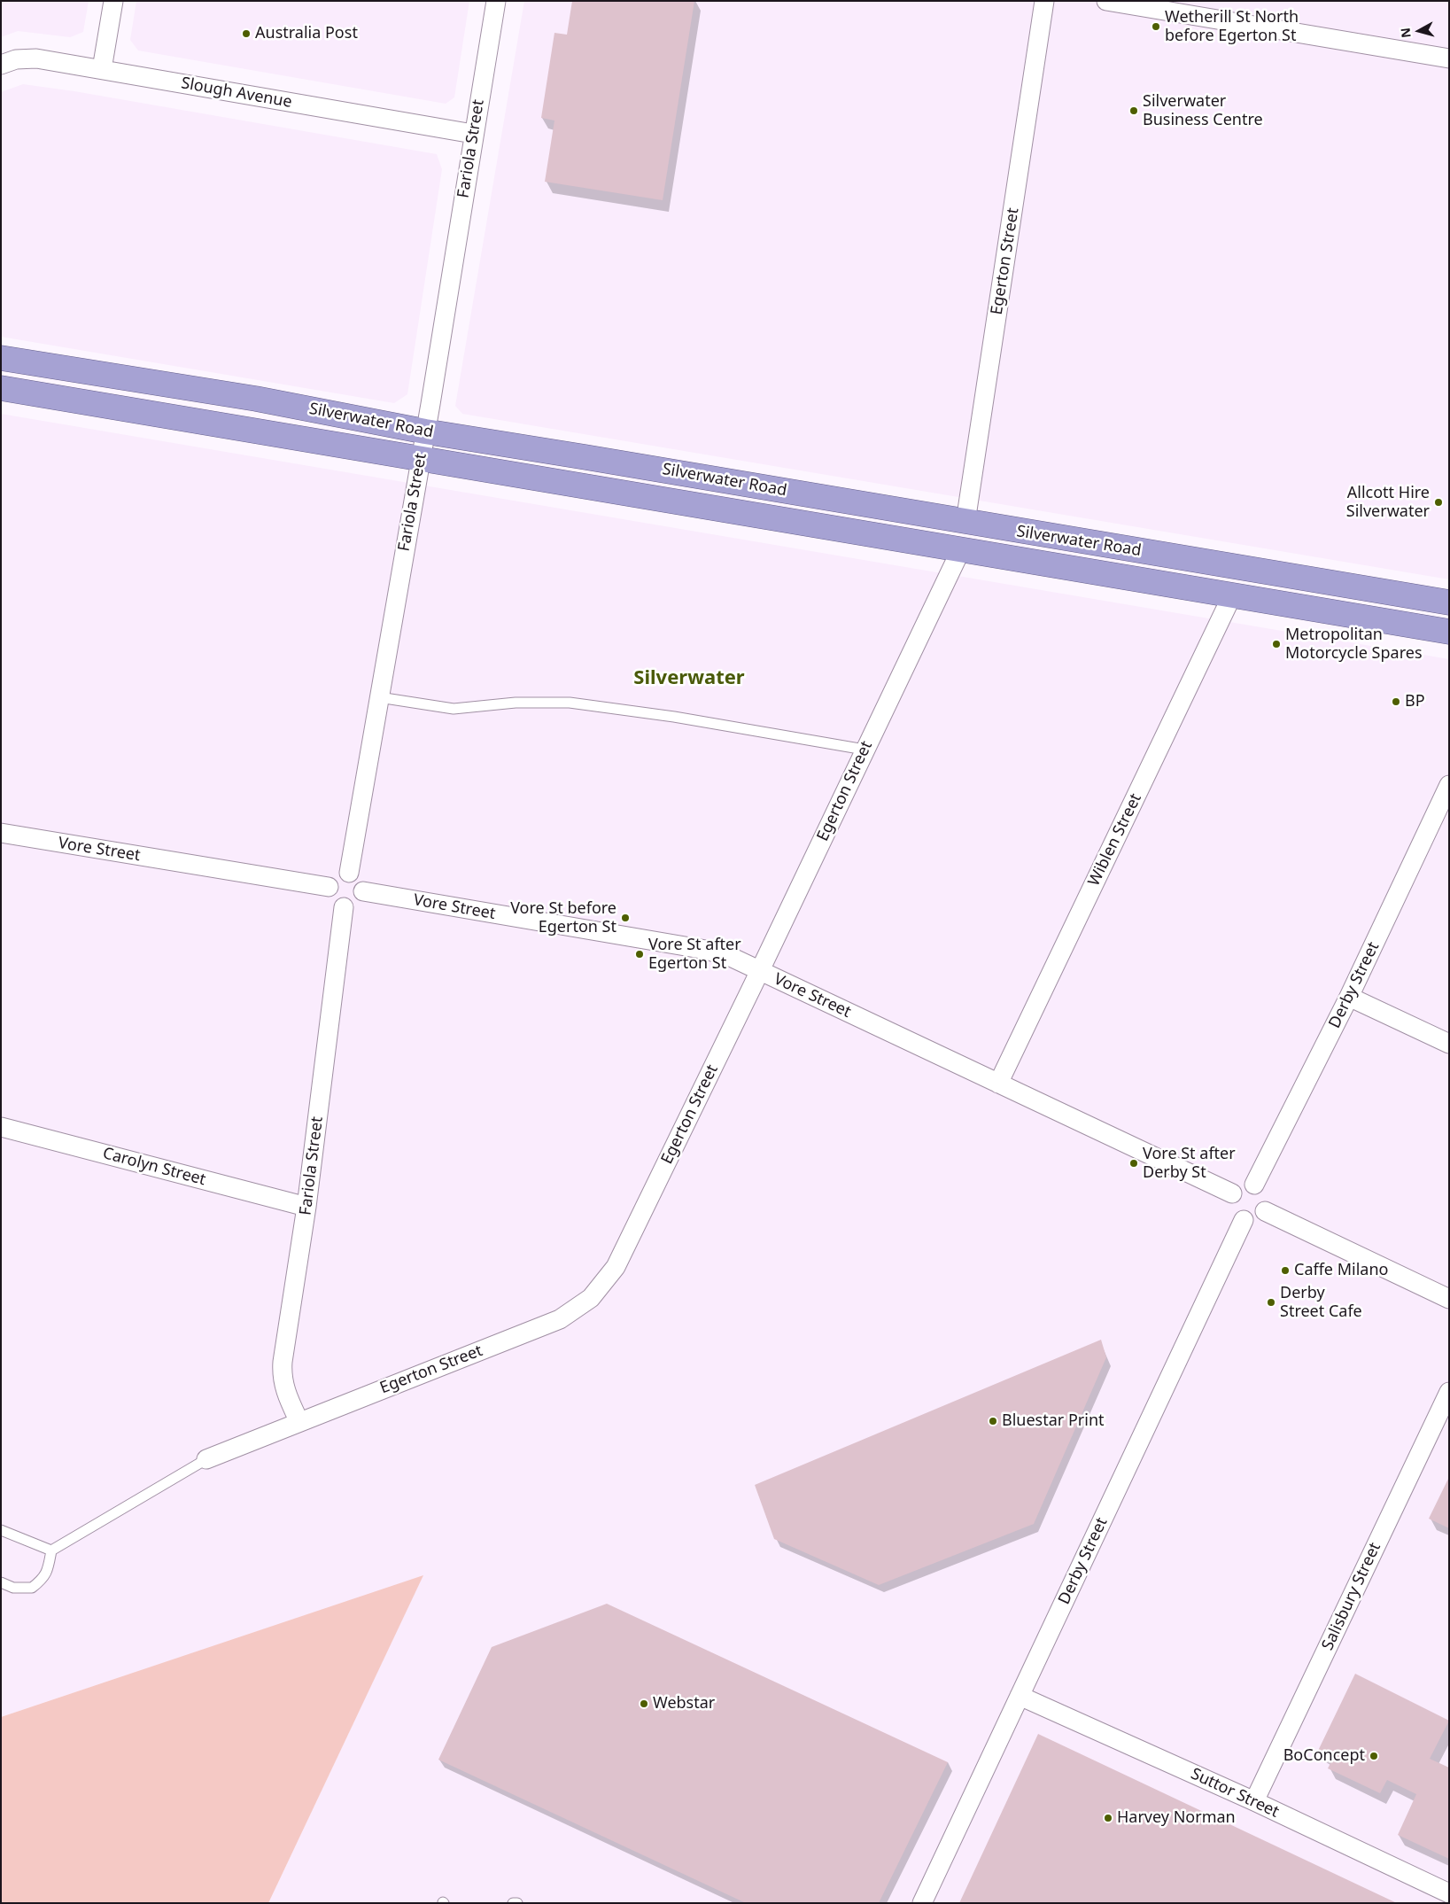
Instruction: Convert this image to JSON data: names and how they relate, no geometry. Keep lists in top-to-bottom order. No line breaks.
{"streets":{"highway":["Silverwater Road"],"street":["Slough Avenue","Fariola Street","Egerton Street","Wiblen Street","Vore Street","Derby Street","Carolyn Street","Salisbury Street","Suttor Street"]},"crossings":[["Slough Avenue","Fariola Street"],["Fariola Street","Egerton Street"],["Fariola Street","Silverwater Road"],["Fariola Street","Vore Street"],["Fariola Street","Carolyn Street"],["Egerton Street","Silverwater Road"],["Egerton Street","Vore Street"],["Silverwater Road","Wiblen Street"],["Wiblen Street","Vore Street"],["Vore Street","Derby Street"],["Derby Street","Suttor Street"],["Salisbury Street","Suttor Street"]],"districts":["Silverwater"],"places":["Wetherill St North before Egerton St","Australia Post","Silverwater Business Centre","Allcott Hire Silverwater","Metropolitan Motorcycle Spares","BP","Vore St before Egerton St","Vore St after Egerton St","Vore St after Derby St","Caffe Milano","Derby Street Cafe","Bluestar Print","Webstar","BoConcept","Harvey Norman"],"north":"left"}
